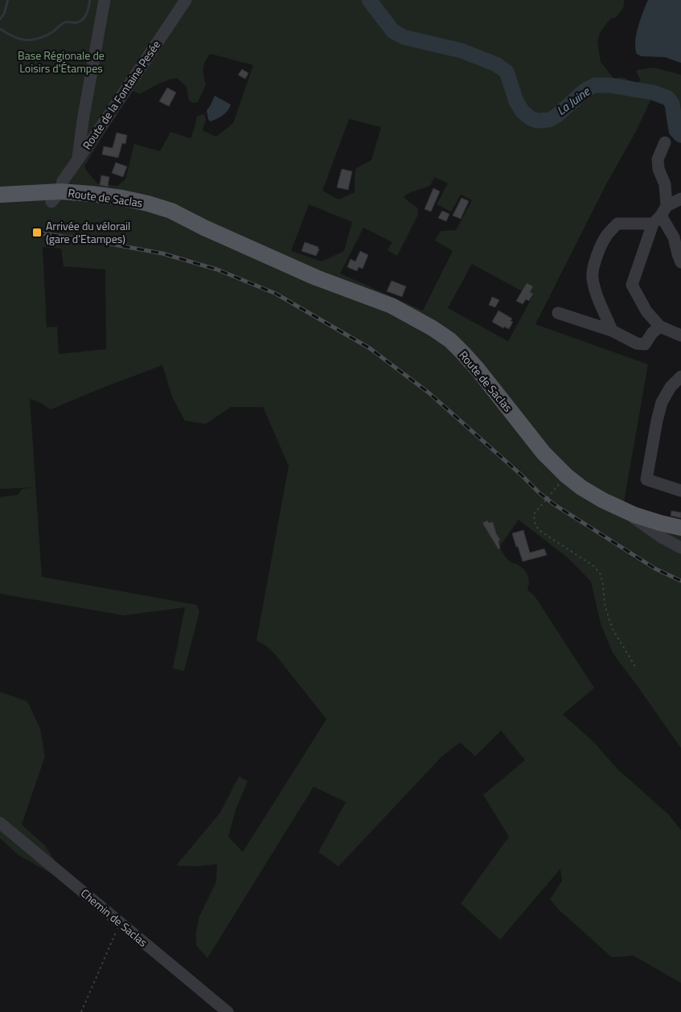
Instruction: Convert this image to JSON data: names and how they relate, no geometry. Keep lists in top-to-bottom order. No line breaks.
{"streets":{"main road":["Route de Saclas"],"street":["Route de la Fontaine Pesée","Chemin de Saclas"]},"crossings":[["Route de la Fontaine Pesée","Route de Saclas"]],"water":["La Juine"],"parks":["Base Régionale de Loisirs d'Étampes"],"places":{"transit":["Arrivée du vélorail (gare d'Etampes)"]}}
